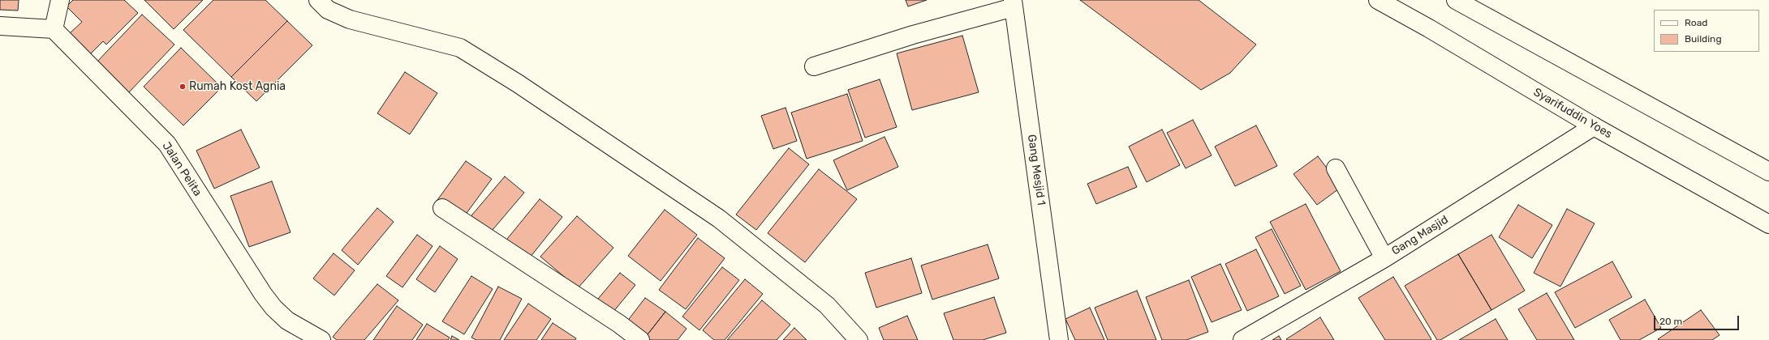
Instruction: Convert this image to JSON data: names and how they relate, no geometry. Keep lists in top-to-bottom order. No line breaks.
{"streets":{"main road":["Syarifuddin Yoes","Jalan Pelita","Gang Mesjid 1","Gang Masjid"]},"crossings":[["Syarifuddin Yoes","Gang Masjid"]],"places":["Rumah Kost Agnia"],"legend":["Road","Building"],"scale_bar":"20 m"}
